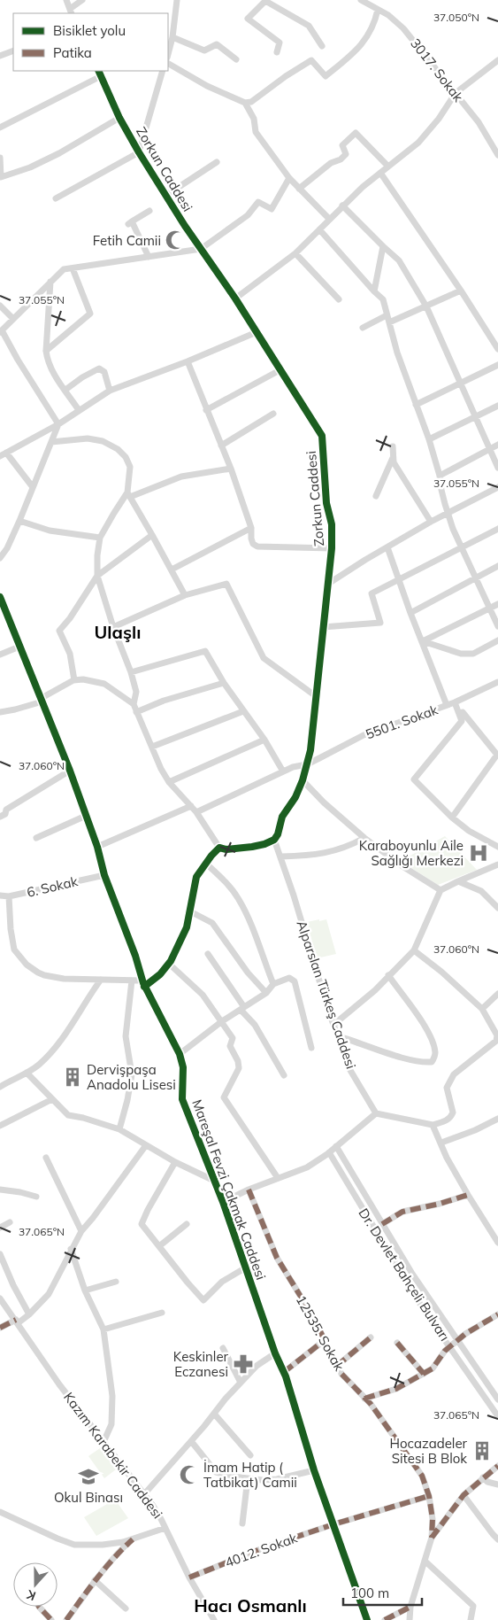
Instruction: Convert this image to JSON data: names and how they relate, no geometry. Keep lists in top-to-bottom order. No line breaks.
{"streets":{"street":["3017. Sokak","Zorkun Caddesi","5501. Sokak","6. Sokak","Alparslan Türkeş Caddesi","Mareşal Fevzi Çakmak Caddesi","Dr. Devlet Bahçeli Bulvarı","12535. Sokak","Kazım Karabekir Caddesi","4012. Sokak"]},"crossings":[["Zorkun Caddesi","5501. Sokak"],["Zorkun Caddesi","Alparslan Türkeş Caddesi"],["6. Sokak","Mareşal Fevzi Çakmak Caddesi"],["Mareşal Fevzi Çakmak Caddesi","4012. Sokak"],["12535. Sokak","4012. Sokak"],["Kazım Karabekir Caddesi","4012. Sokak"]],"districts":["Ulaşlı","Hacı Osmanlı"],"places":{"mosque":["Fetih Camii","İmam Hatip ( Tatbikat) Camii"],"hospital":["Karaboyunlu Aile Sağlığı Merkezi"],"building":["Dervişpaşa Anadolu Lisesi","Hocazadeler Sitesi B Blok"],"pharmacy":["Keskinler Eczanesi"],"school or university":["Okul Binası"]},"legend":["Bisiklet yolu","Patika"],"scale_bar":"100 m","north":"bottom","coordinates":["37.050°N","37.055°N","37.060°N","37.065°N"]}
